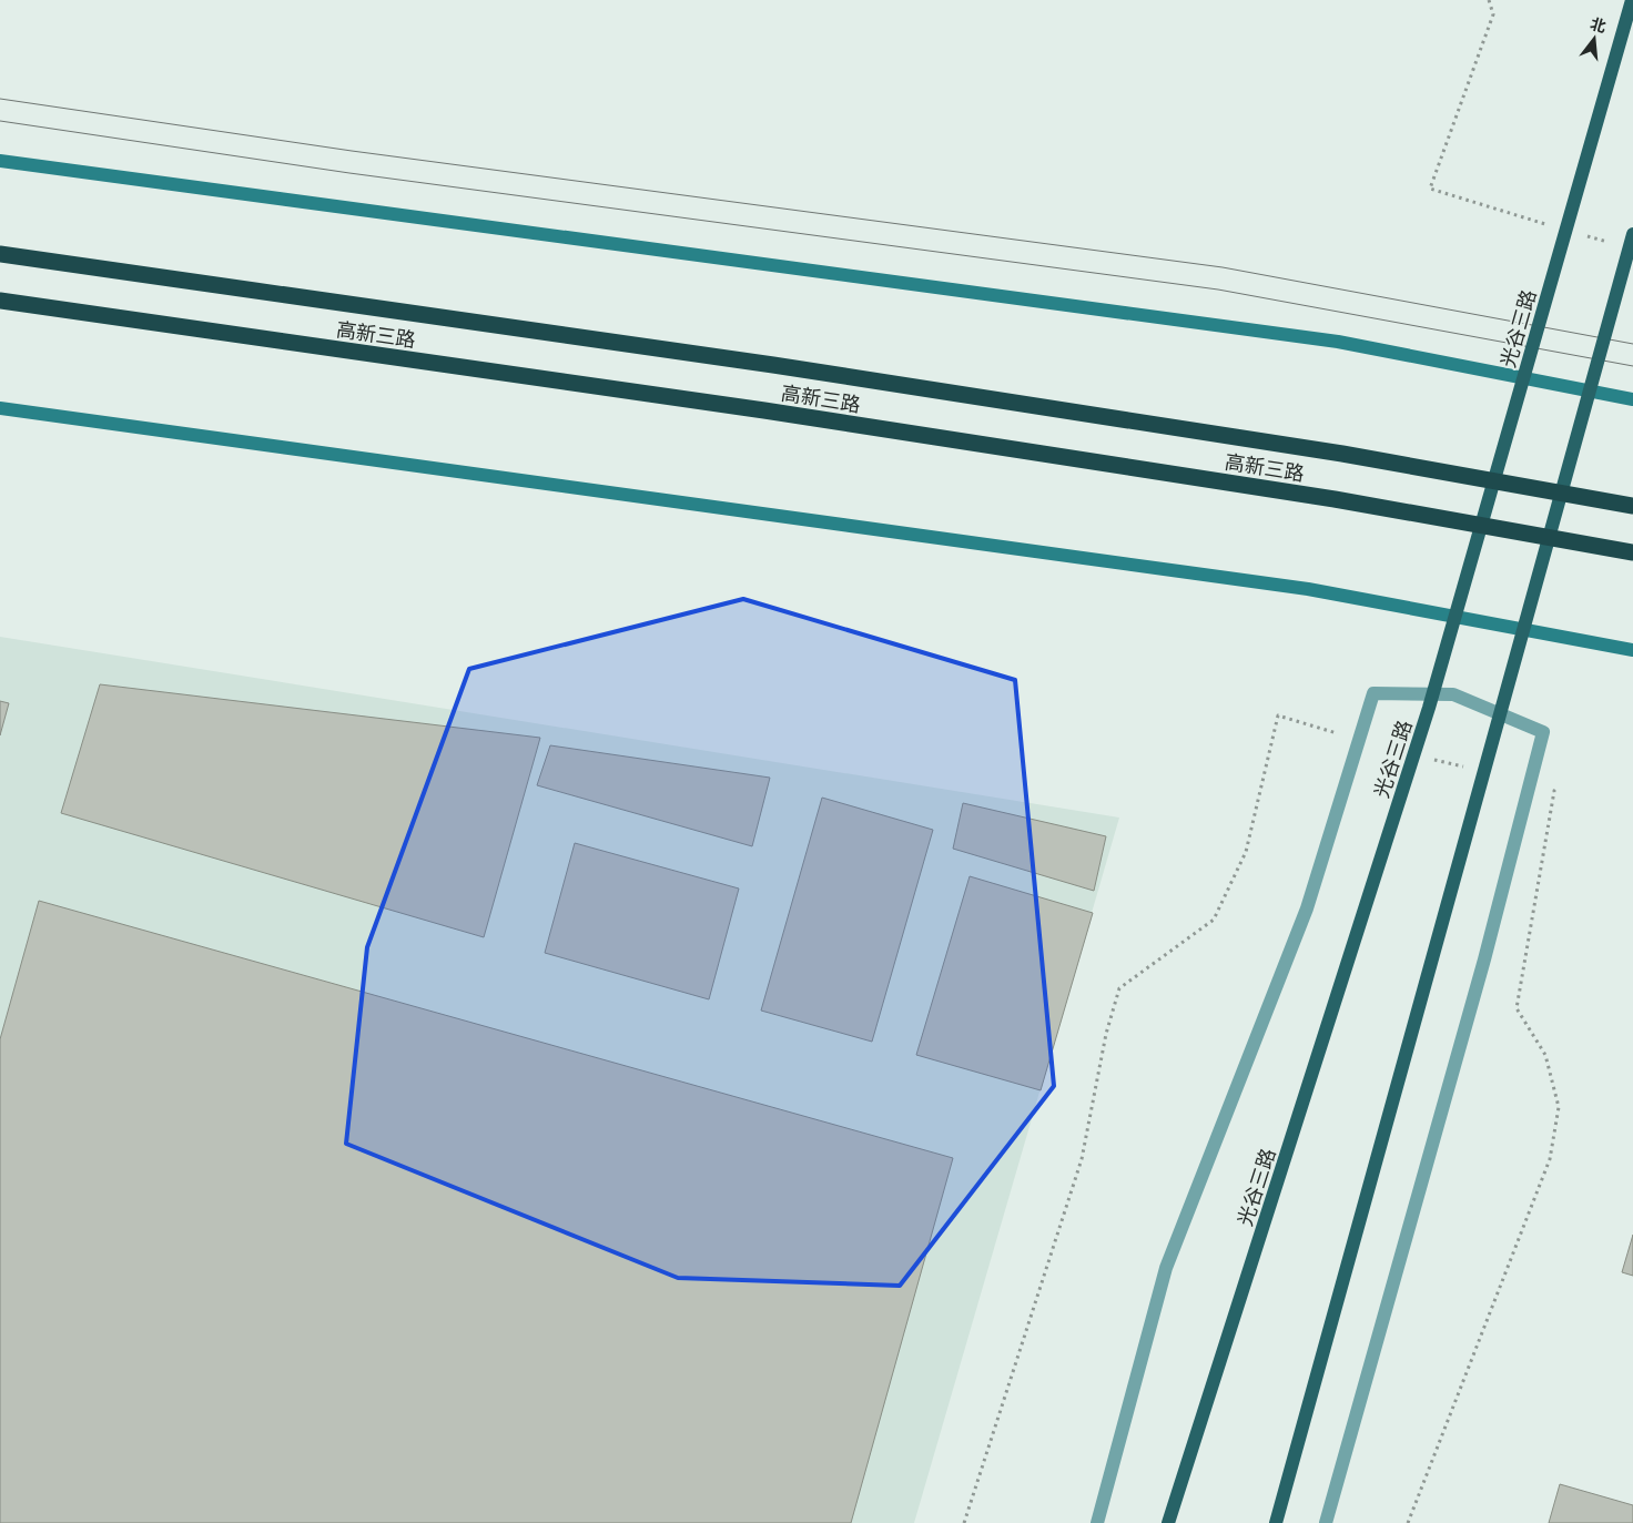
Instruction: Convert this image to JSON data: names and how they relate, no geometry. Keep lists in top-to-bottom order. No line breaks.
{"streets":{"highway":["高新三路"],"main road":["光谷三路"]},"north":"top"}
